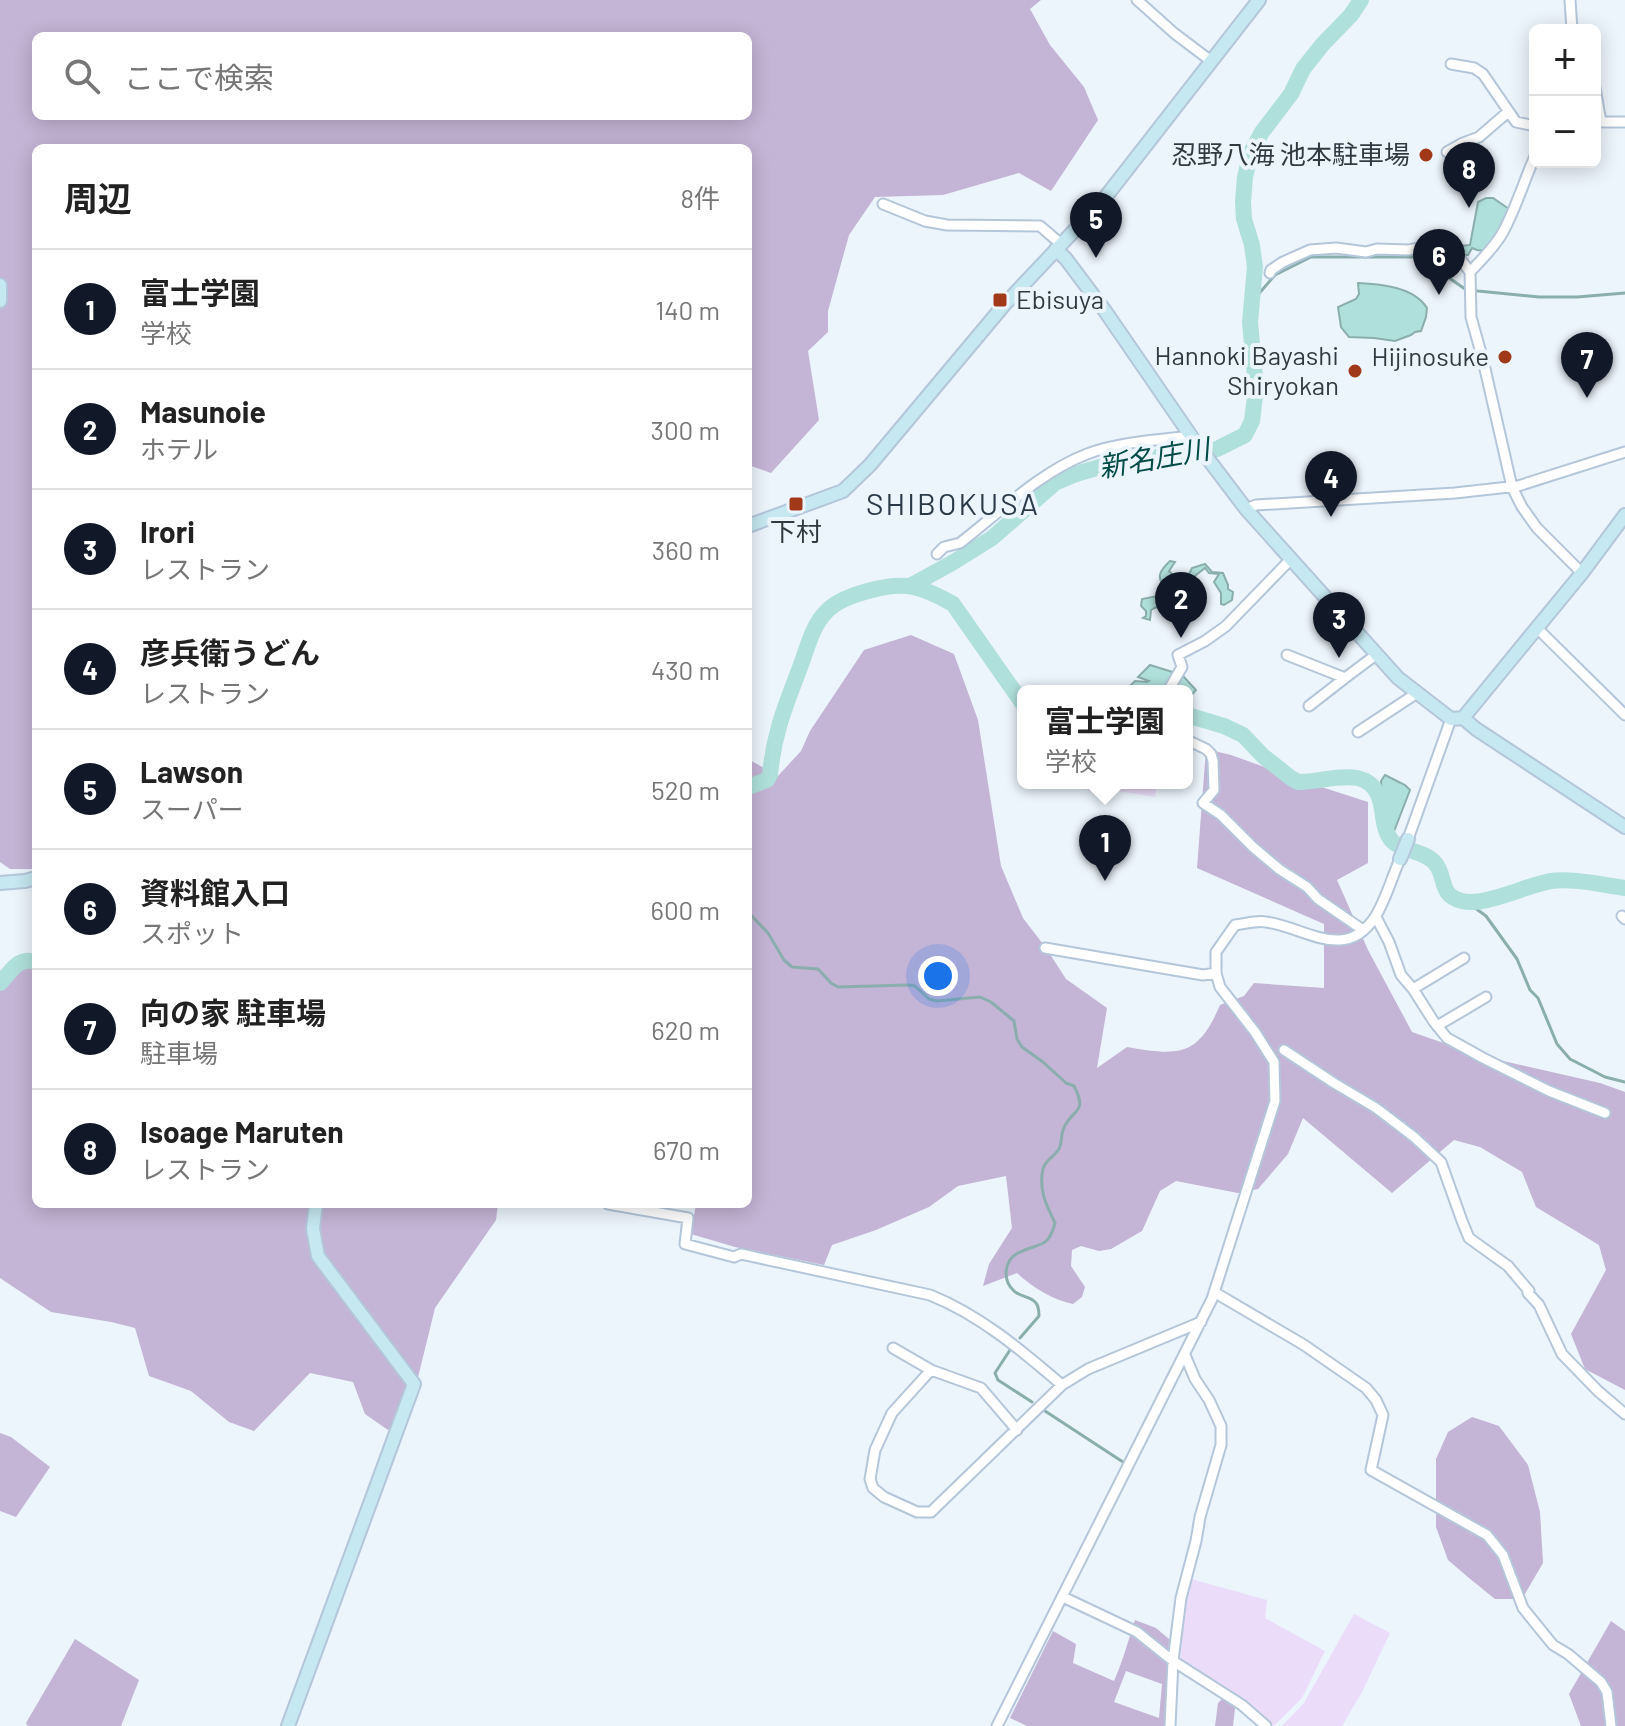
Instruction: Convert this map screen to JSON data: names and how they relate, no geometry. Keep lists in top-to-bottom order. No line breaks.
{"districts":["SHIBOKUSA"],"water":["新名庄川"],"places":{"other":["忍野八海 池本駐車場","Hijinosuke","Hannoki Bayashi Shiryokan"],"transit":["Ebisuya","下村"]},"page":{"map_buttons":["+","−"],"search":"ここで検索","pins":["8","5","6","7","4","2","3","1"],"heading":["周辺","8件"],"list":[{"mark":"1","name":"富士学園","note":"学校","value":"140 m"},{"mark":"2","name":"Masunoie","note":"ホテル","value":"300 m"},{"mark":"3","name":"Irori","note":"レストラン","value":"360 m"},{"mark":"4","name":"彦兵衛うどん","note":"レストラン","value":"430 m"},{"mark":"5","name":"Lawson","note":"スーパー","value":"520 m"},{"mark":"6","name":"資料館入口","note":"スポット","value":"600 m"},{"mark":"7","name":"向の家 駐車場","note":"駐車場","value":"620 m"},{"mark":"8","name":"Isoage Maruten","note":"レストラン","value":"670 m"}],"popup":["富士学園","学校"]}}
